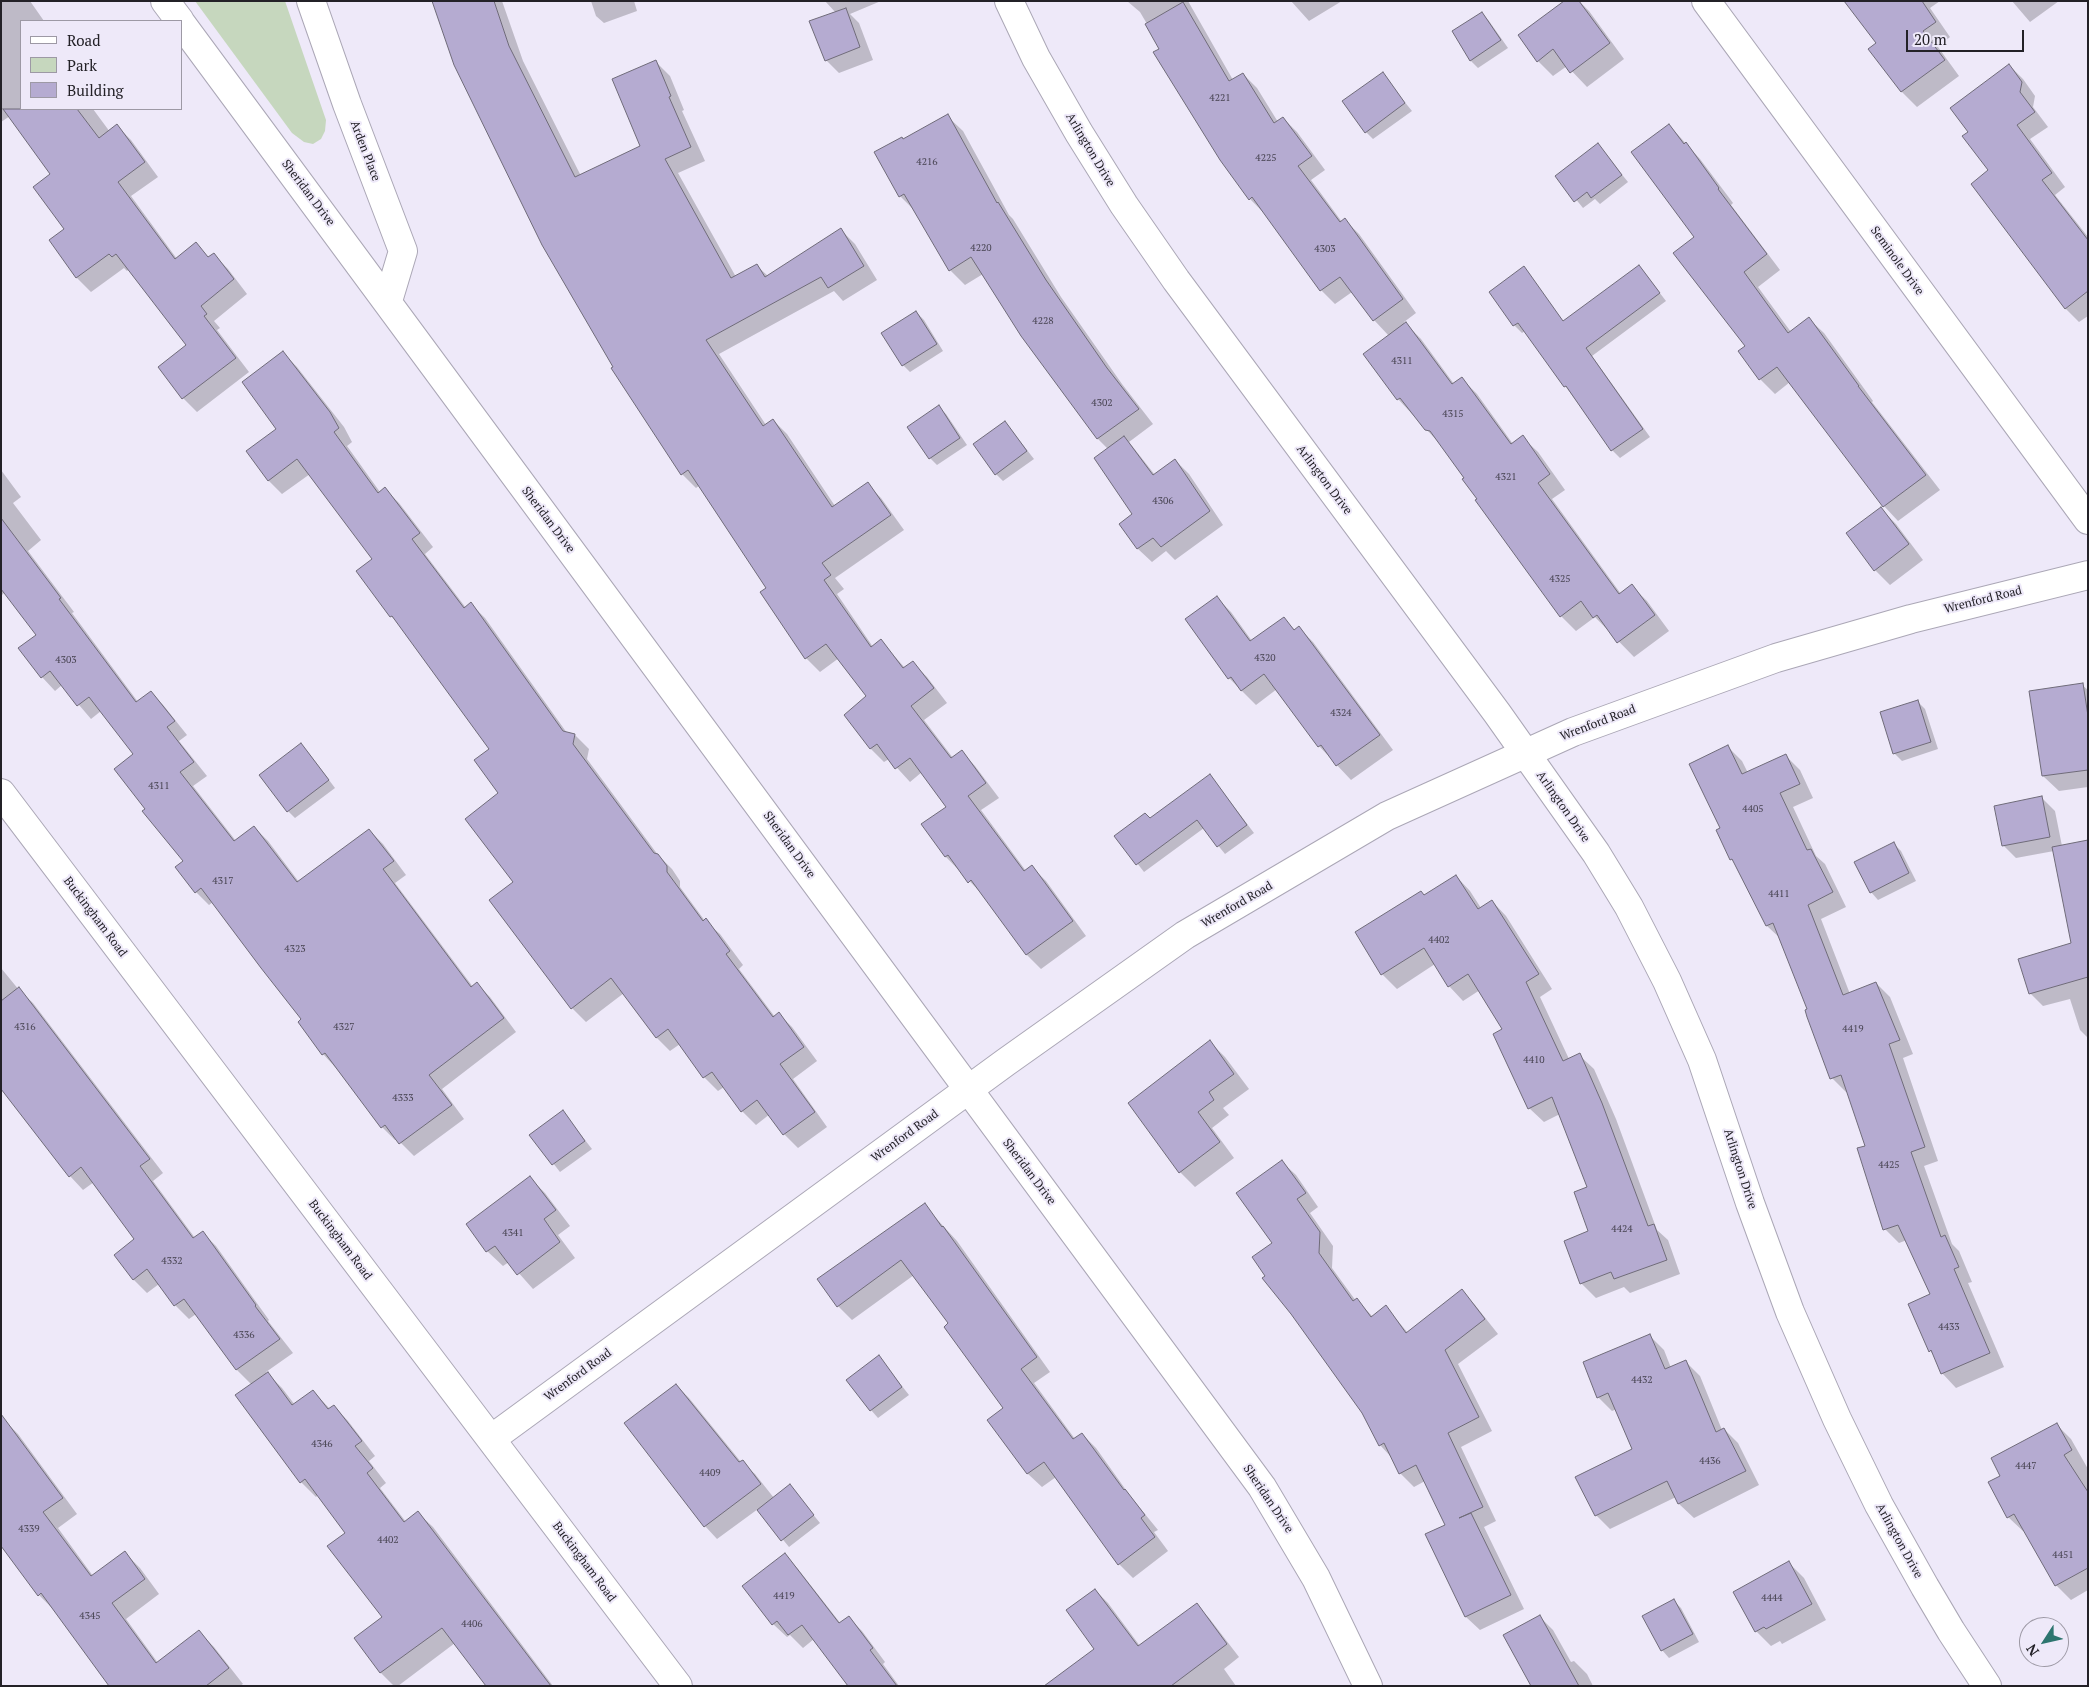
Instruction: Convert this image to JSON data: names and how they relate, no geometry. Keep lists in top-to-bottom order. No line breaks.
{"streets":{"street":["Arlington Drive","Arden Place","Sheridan Drive","Seminole Drive","Wrenford Road","Buckingham Road"]},"crossings":[["Arlington Drive","Wrenford Road"],["Arden Place","Sheridan Drive"],["Sheridan Drive","Wrenford Road"],["Wrenford Road","Buckingham Road"]],"house_numbers":["4221","4225","4216","4220","4303","4228","4311","4302","4315","4321","4306","4325","4320","4303","4324","4311","4405","4317","4411","4402","4323","4316","4327","4419","4410","4333","4425","4424","4341","4332","4433","4336","4432","4346","4436","4447","4409","4339","4402","4451","4419","4444","4345","4406"],"legend":["Road","Park","Building"],"scale_bar":"20 m","north":"bottom left"}
